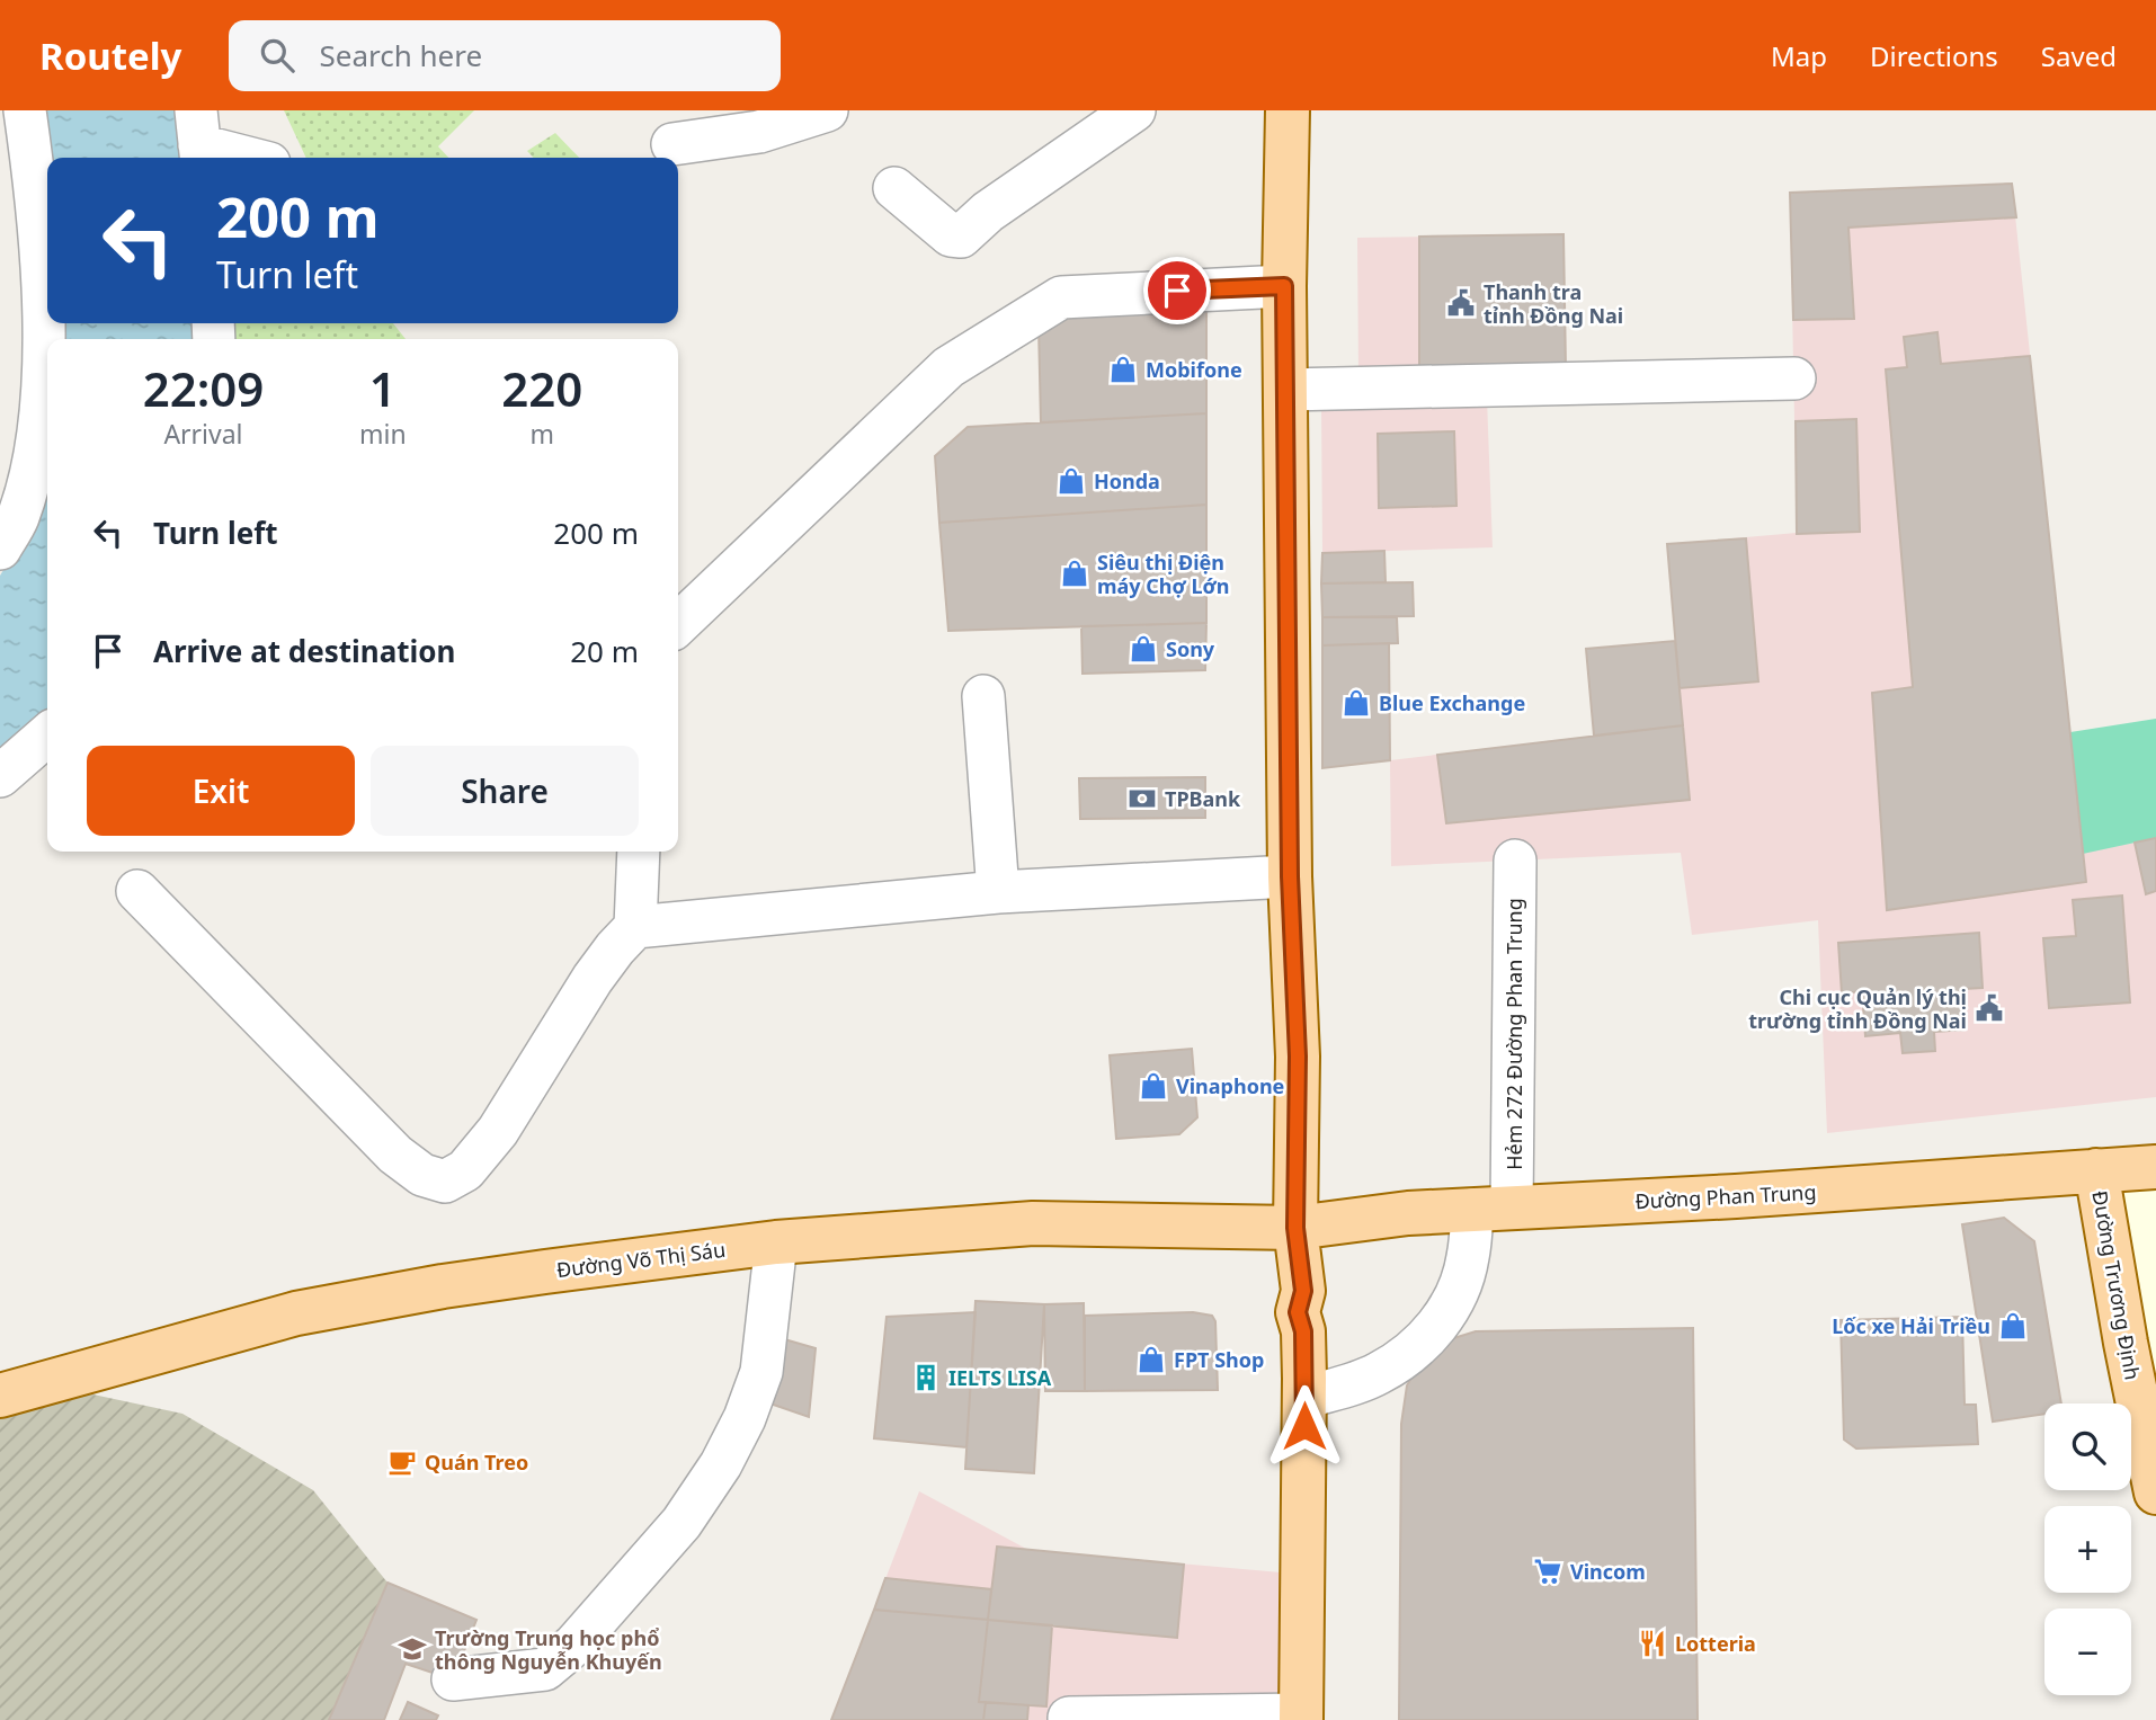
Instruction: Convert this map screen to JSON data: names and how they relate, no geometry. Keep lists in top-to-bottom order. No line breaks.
{"streets":{"main road":["Đường Phan Trung","Đường Võ Thị Sáu","Đường Trương Định"],"street":["Hẻm 272 Đường Phan Trung"]},"crossings":[["Hẻm 272 Đường Phan Trung","Đường Phan Trung"],["Đường Phan Trung","Đường Võ Thị Sáu"],["Đường Phan Trung","Đường Trương Định"]],"places":{"public building":["Thanh tra tỉnh Đồng Nai","Chi cục Quản lý thị trường tỉnh Đồng Nai"],"shop":["Mobifone","Honda","Siêu thị Điện máy Chợ Lớn","Sony","Blue Exchange","Vinaphone","Lốc xe Hải Triều","FPT Shop"],"bank":["TPBank"],"building":["IELTS LISA"],"cafe":["Quán Treo"],"supermarket":["Vincom"],"restaurant":["Lotteria"],"school or university":["Trường Trung học phổ thông Nguyễn Khuyến"]},"page":{"header":"Routely","search":"Search here","nav":["Map","Directions","Saved"],"turn":["200 m","Turn left"],"eta":["22:09","Arrival","1","min","220","m"],"list":[{"name":"Turn left","value":"200 m"},{"name":"Arrive at destination","value":"20 m"}],"buttons":["Exit","Share"],"map_buttons":["+","−"]}}
